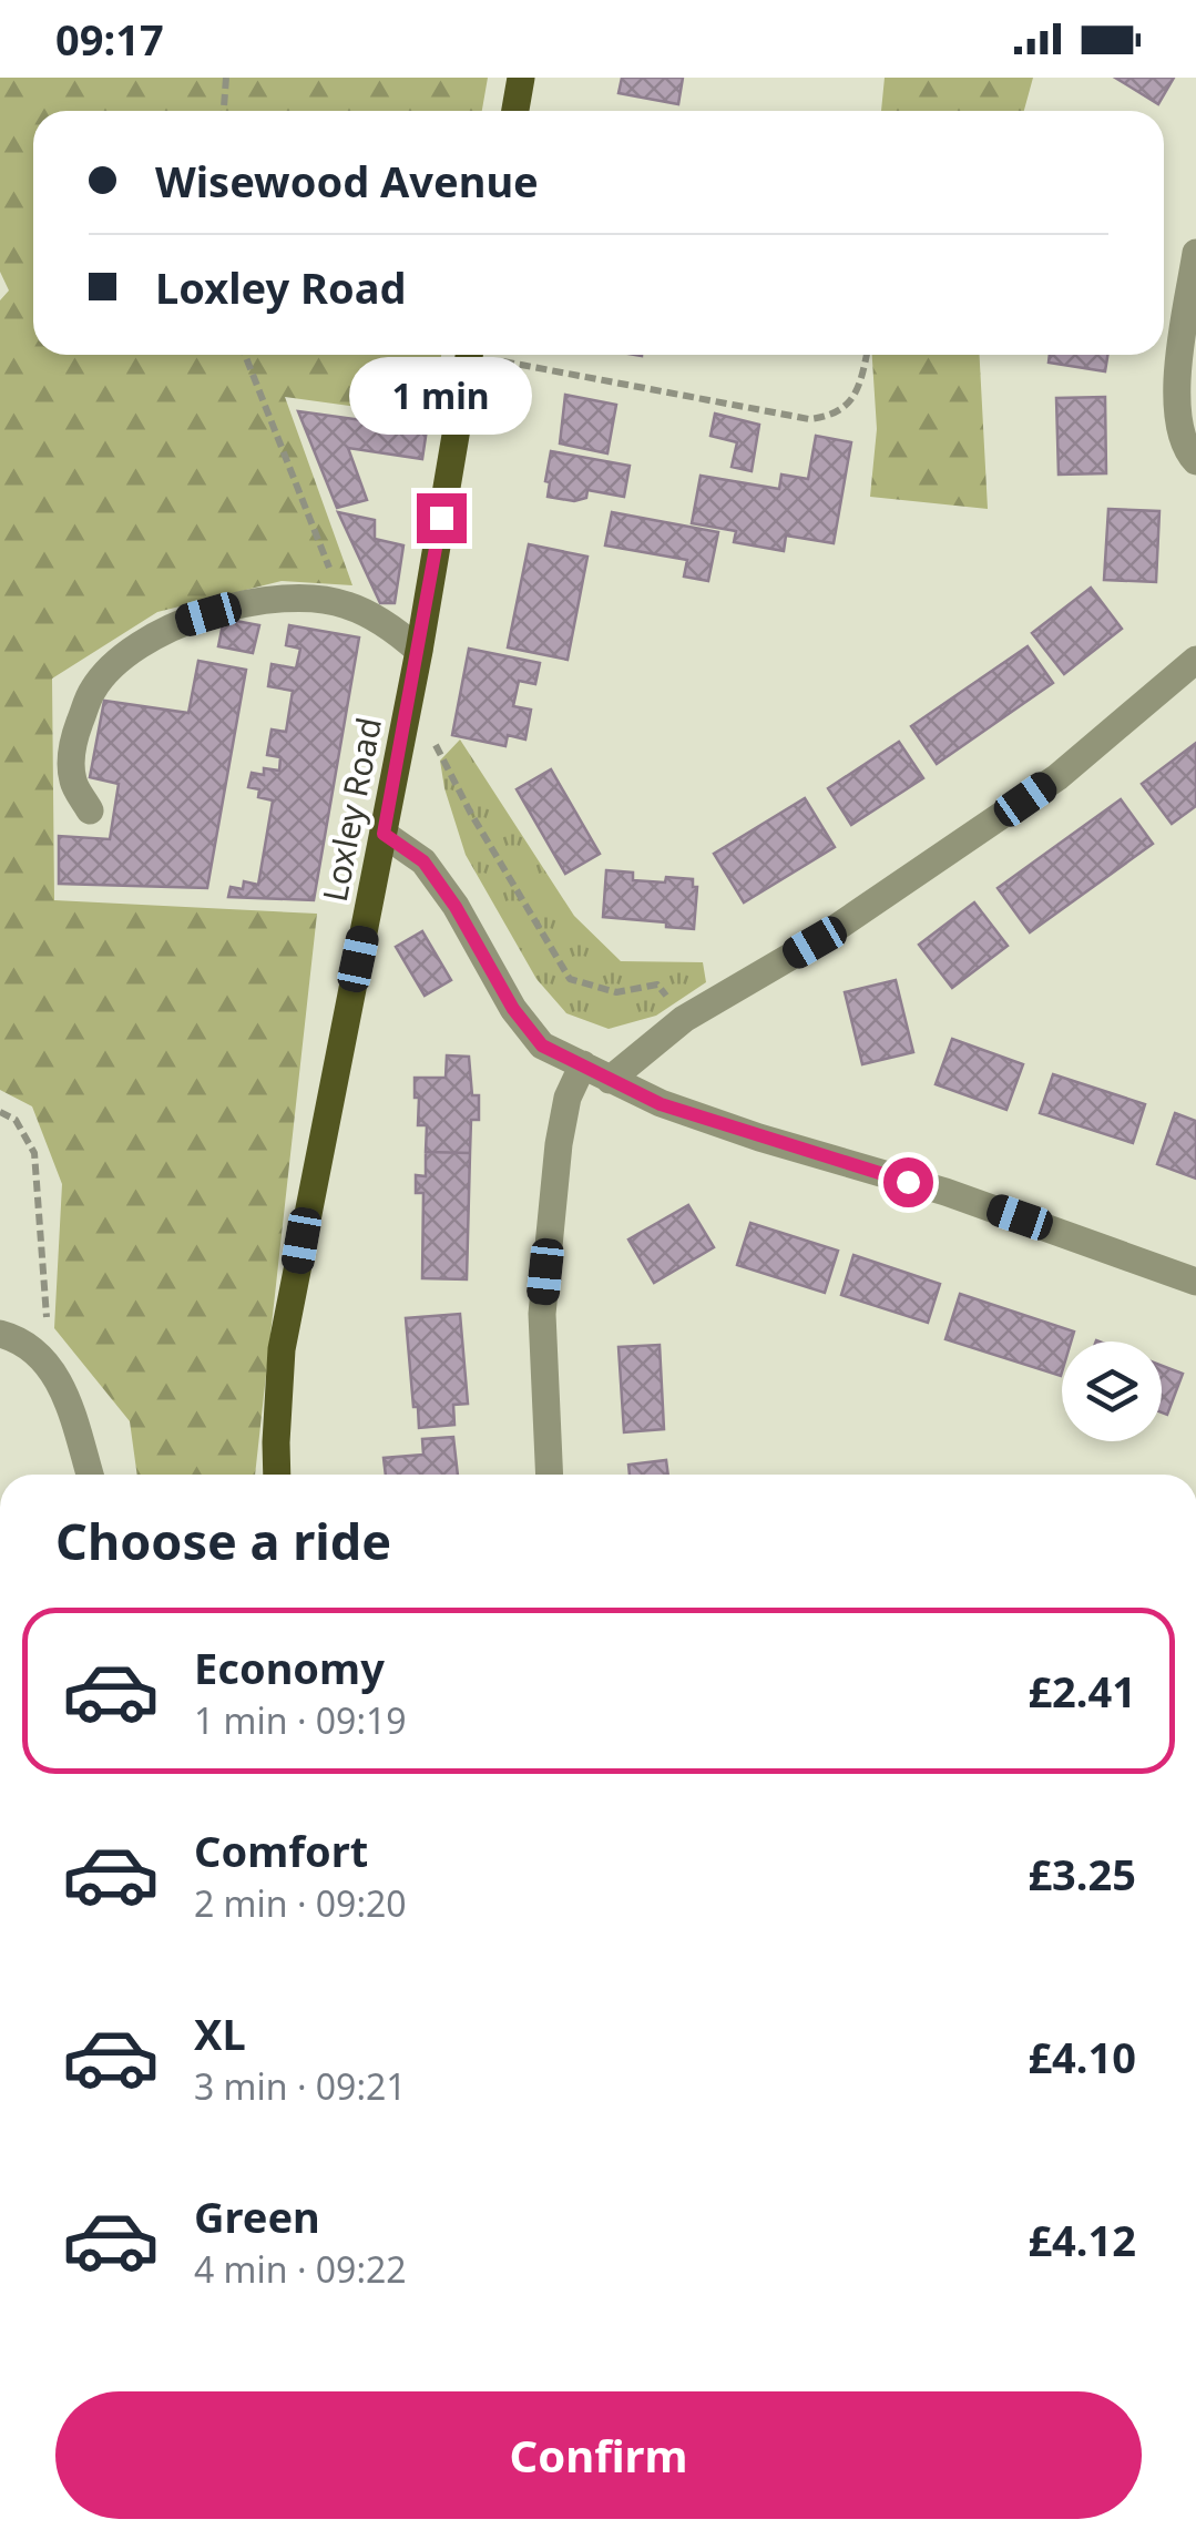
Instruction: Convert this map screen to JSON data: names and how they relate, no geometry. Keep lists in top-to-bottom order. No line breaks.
{"streets":{"main road":["Loxley Road"]},"page":{"status":"09:17","banner":["Wisewood Avenue","Loxley Road"],"bubble":"1 min","heading":"Choose a ride","list":[{"name":"Economy","note":"1 min · 09:19","value":"£2.41"},{"name":"Comfort","note":"2 min · 09:20","value":"£3.25"},{"name":"XL","note":"3 min · 09:21","value":"£4.10"},{"name":"Green","note":"4 min · 09:22","value":"£4.12"}],"buttons":"Confirm"}}
